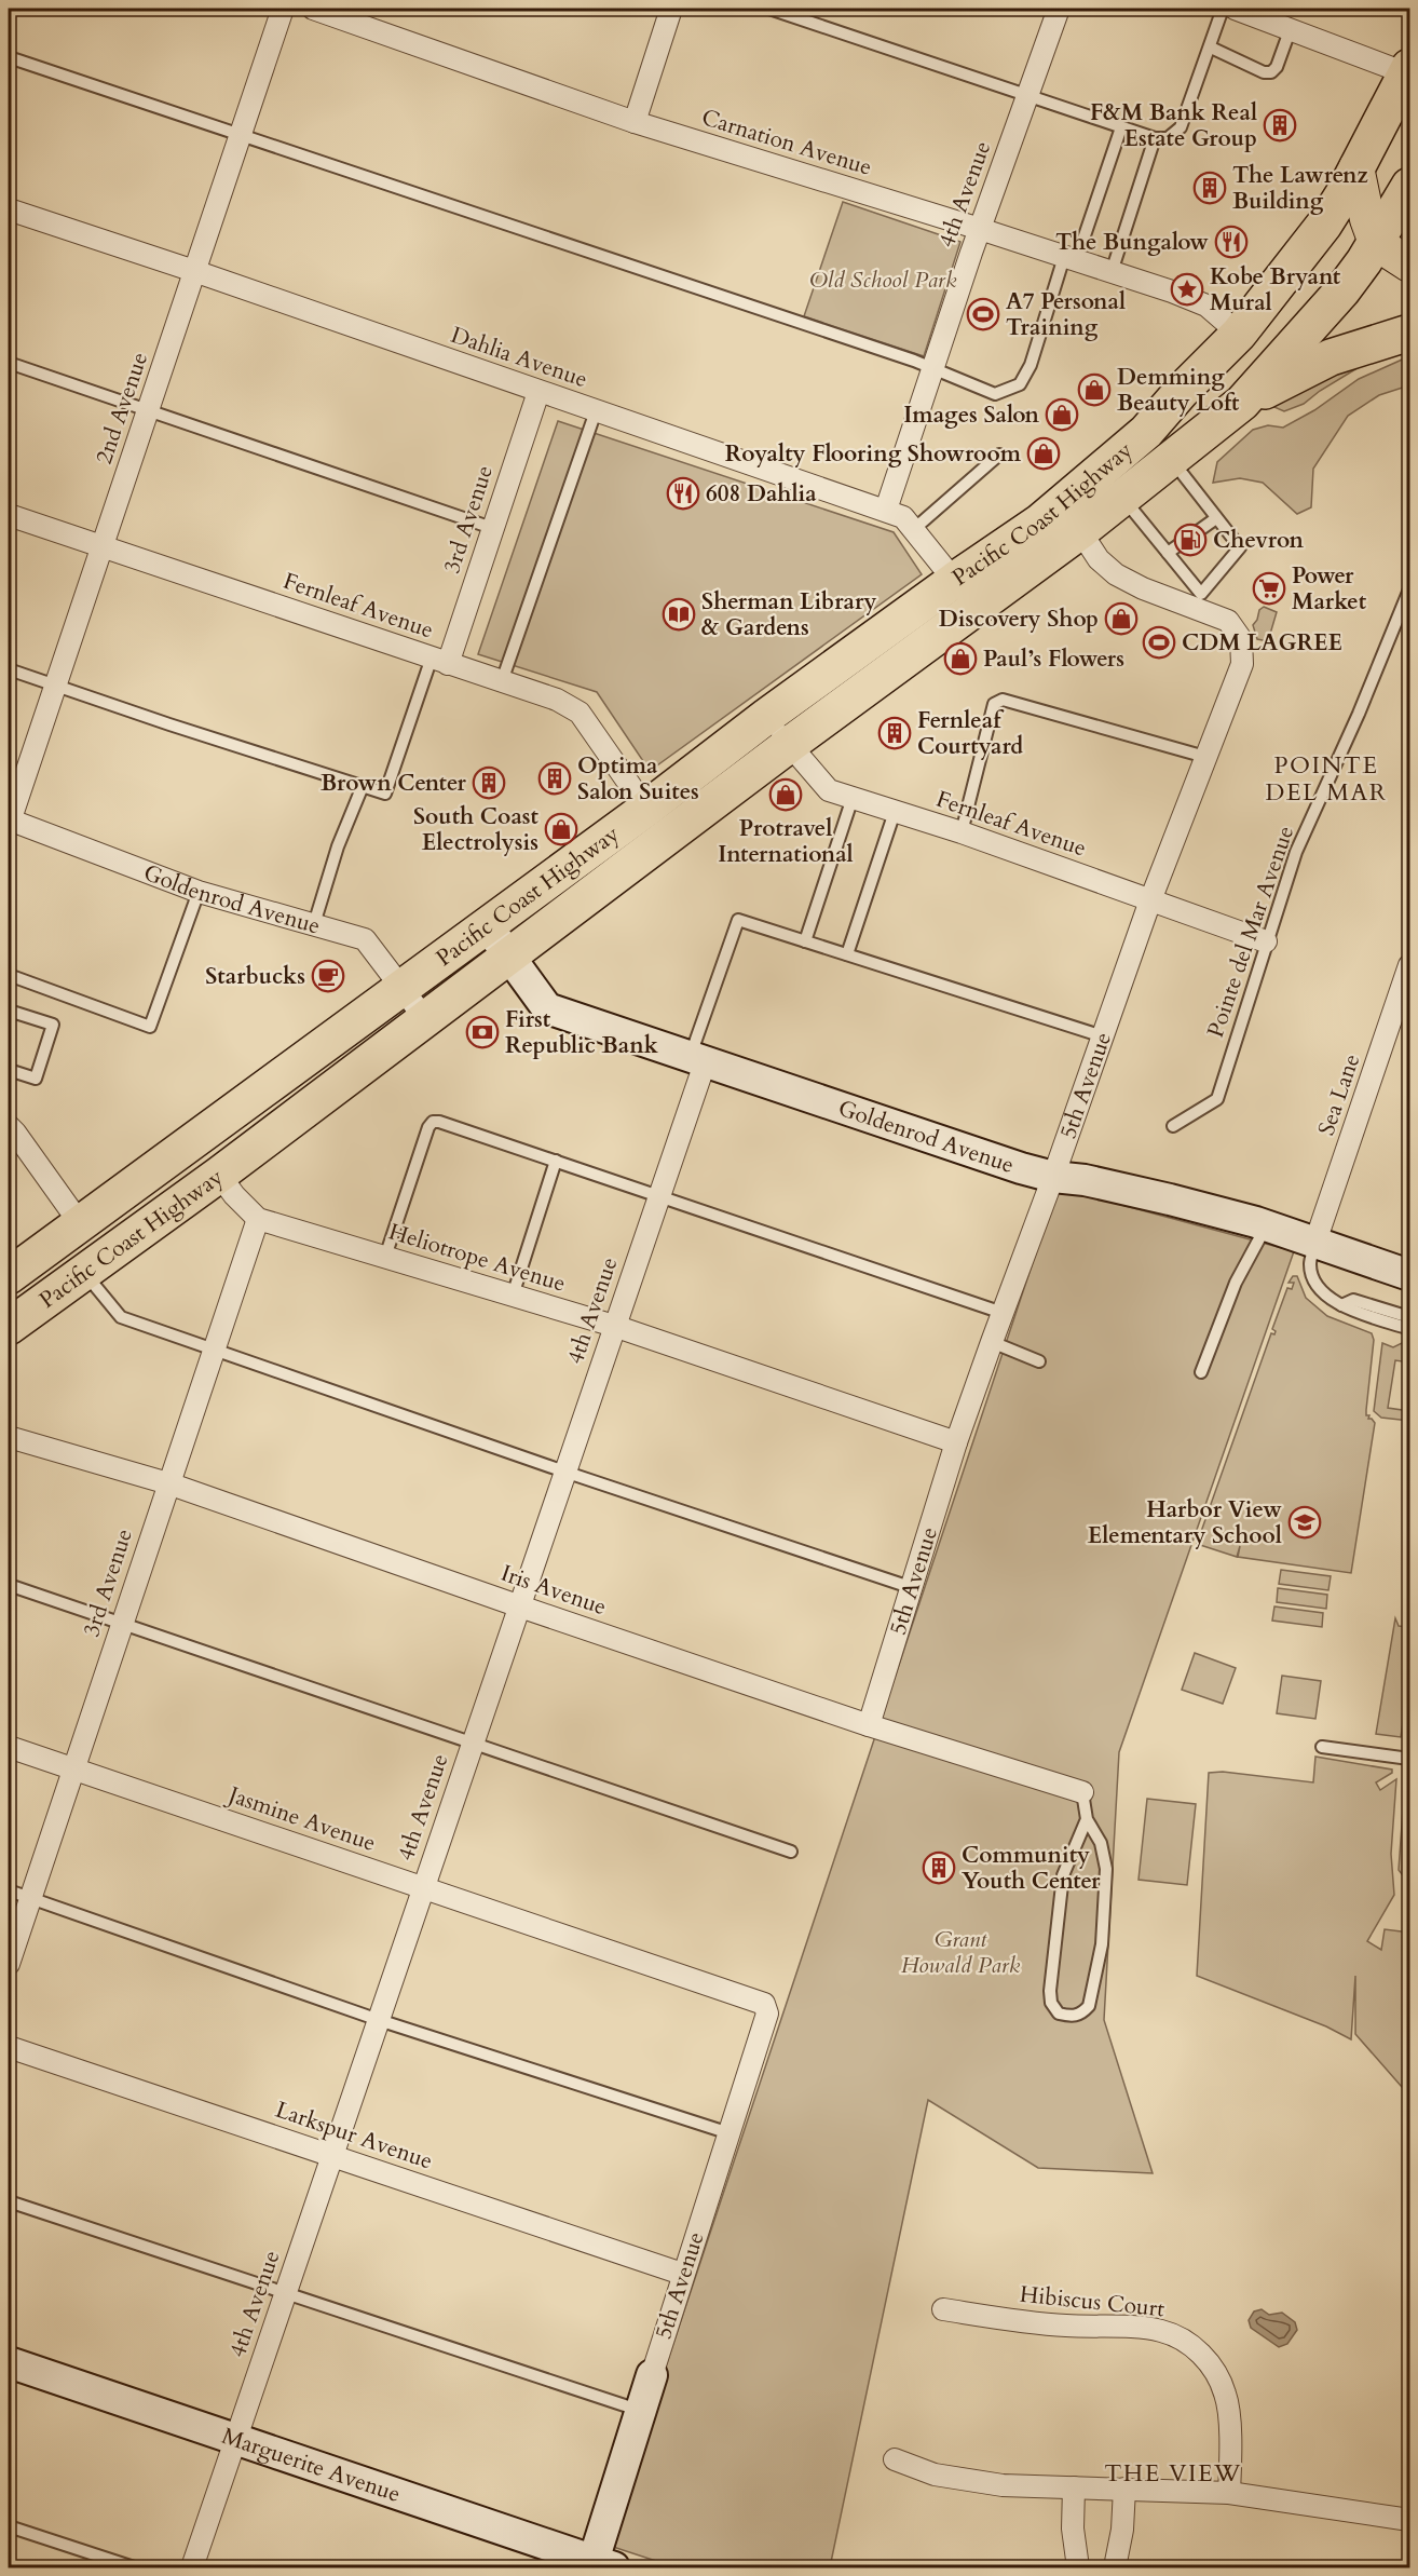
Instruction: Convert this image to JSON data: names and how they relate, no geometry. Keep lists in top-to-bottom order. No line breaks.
{"streets":{"highway":["Pacific Coast Highway"],"street":["Carnation Avenue","4th Avenue","Dahlia Avenue","2nd Avenue","3rd Avenue","Fernleaf Avenue","Goldenrod Avenue","5th Avenue","Sea Lane","Heliotrope Avenue","Iris Avenue","Jasmine Avenue","Larkspur Avenue","Hibiscus Court","Marguerite Avenue"],"lane":["Pointe del Mar Avenue"]},"crossings":[["Carnation Avenue","4th Avenue"],["Carnation Avenue","Pacific Coast Highway"],["4th Avenue","Dahlia Avenue"],["4th Avenue","Goldenrod Avenue"],["4th Avenue","Heliotrope Avenue"],["4th Avenue","Iris Avenue"],["4th Avenue","Jasmine Avenue"],["4th Avenue","Larkspur Avenue"],["4th Avenue","Marguerite Avenue"],["Dahlia Avenue","2nd Avenue"],["Dahlia Avenue","Pacific Coast Highway"],["Dahlia Avenue","3rd Avenue"],["2nd Avenue","Fernleaf Avenue"],["2nd Avenue","Goldenrod Avenue"],["Pacific Coast Highway","Fernleaf Avenue"],["Pacific Coast Highway","Goldenrod Avenue"],["Pacific Coast Highway","5th Avenue"],["Pacific Coast Highway","Heliotrope Avenue"],["3rd Avenue","Fernleaf Avenue"],["3rd Avenue","Heliotrope Avenue"],["3rd Avenue","Iris Avenue"],["3rd Avenue","Jasmine Avenue"],["Fernleaf Avenue","Pointe del Mar Avenue"],["Fernleaf Avenue","5th Avenue"],["Goldenrod Avenue","5th Avenue"],["Goldenrod Avenue","Sea Lane"],["5th Avenue","Heliotrope Avenue"],["5th Avenue","Iris Avenue"],["5th Avenue","Jasmine Avenue"],["5th Avenue","Larkspur Avenue"],["5th Avenue","Marguerite Avenue"]],"districts":["POINTE DEL MAR","THE VIEW"],"parks":["Old School Park","Grant Howald Park"],"places":{"building":["F&M Bank Real Estate Group","The Lawrenz Building","Fernleaf Courtyard","Optima Salon Suites","Brown Center","Community Youth Center"],"restaurant":["The Bungalow","608 Dahlia"],"place":["Kobe Bryant Mural"],"sports":["A7 Personal Training","CDM LAGREE"],"shop":["Demming Beauty Loft","Images Salon","Royalty Flooring Showroom","Discovery Shop","Paul’s Flowers","Protravel International","South Coast Electrolysis"],"fuel station":["Chevron"],"supermarket":["Power Market"],"library":["Sherman Library & Gardens"],"cafe":["Starbucks"],"bank":["First Republic Bank"],"school or university":["Harbor View Elementary School"]}}
